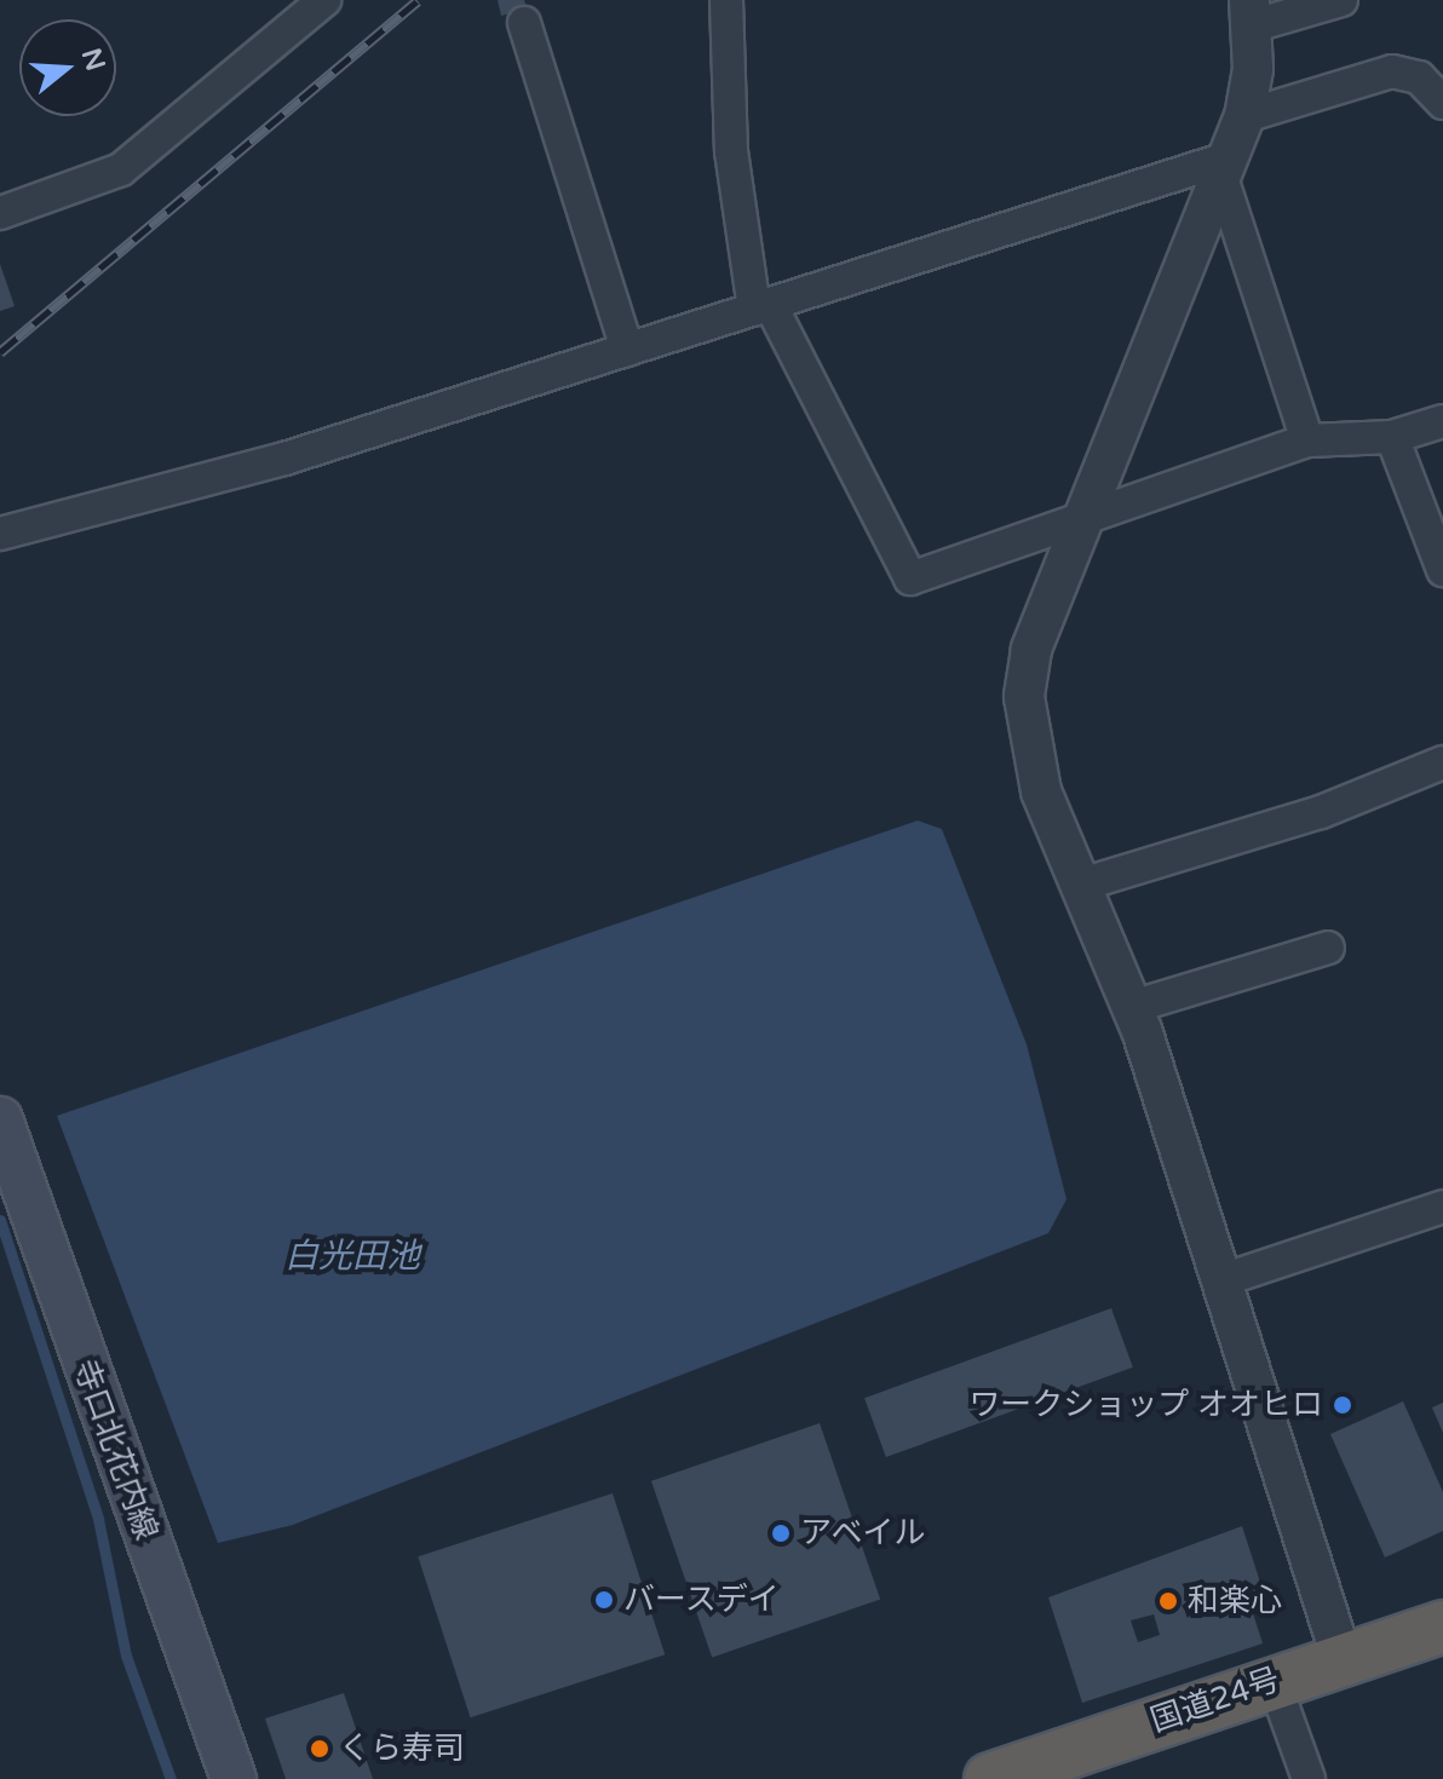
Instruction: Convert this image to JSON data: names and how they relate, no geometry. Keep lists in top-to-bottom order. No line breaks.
{"streets":{"highway":["国道24号"],"main road":["寺口北花内線"]},"water":["白光田池"],"places":["ワークショップ オオヒロ","アベイル","バースデイ","和楽心","くら寿司"],"north":"right"}
